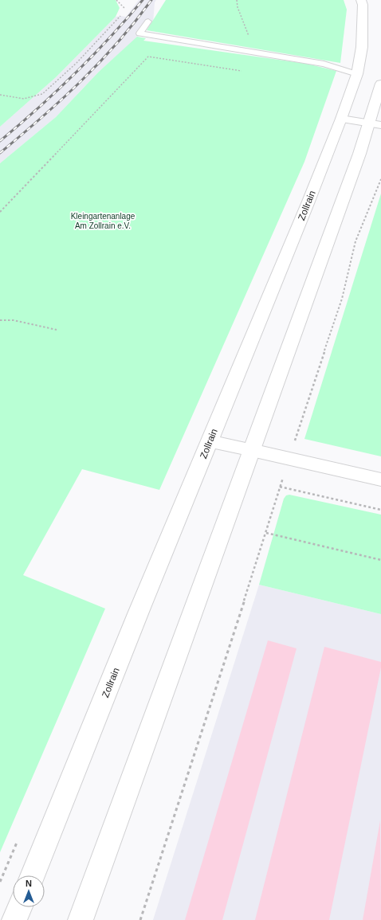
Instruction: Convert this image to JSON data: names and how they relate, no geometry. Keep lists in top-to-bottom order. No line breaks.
{"streets":{"main road":["Zollrain"]},"parks":["Kleingartenanlage Am Zollrain e.V."],"north":"top"}
